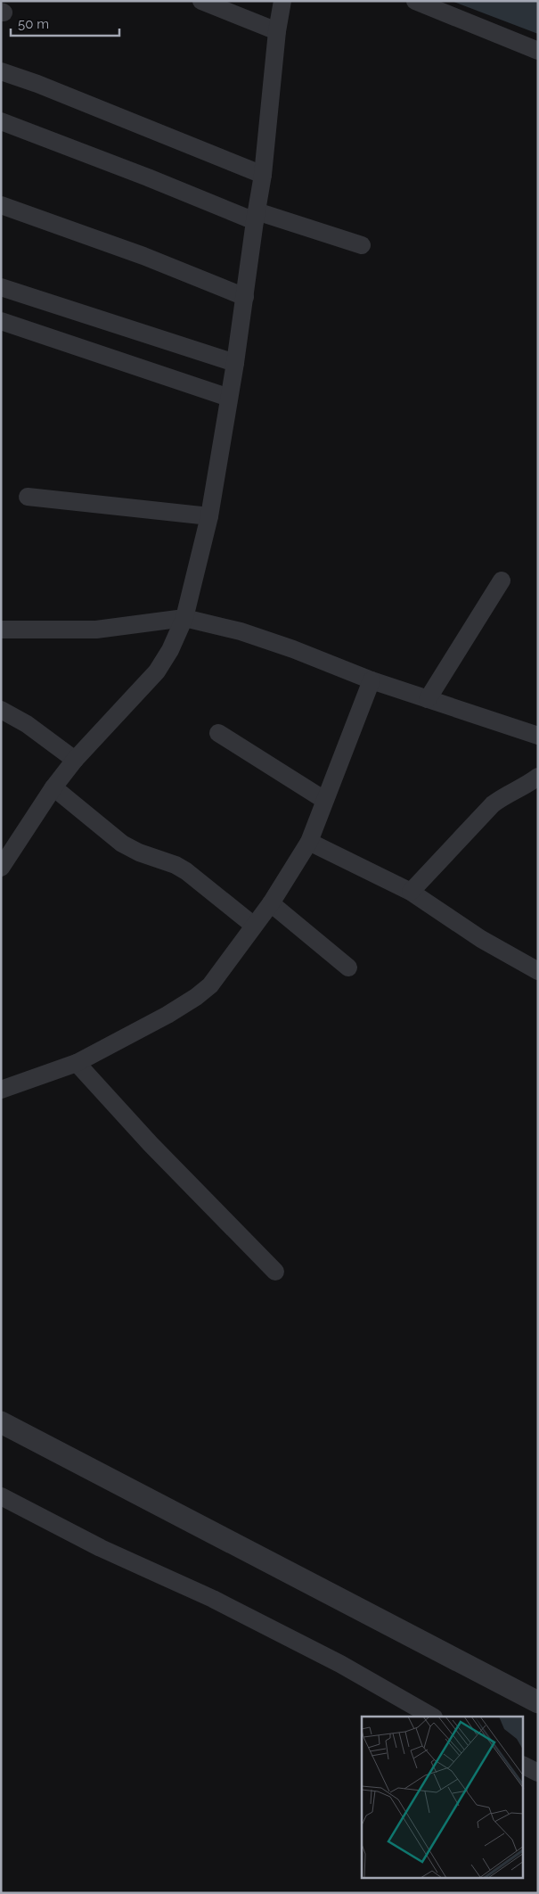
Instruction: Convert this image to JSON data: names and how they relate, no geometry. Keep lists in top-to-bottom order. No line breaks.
{"scale_bar":"50 m"}
